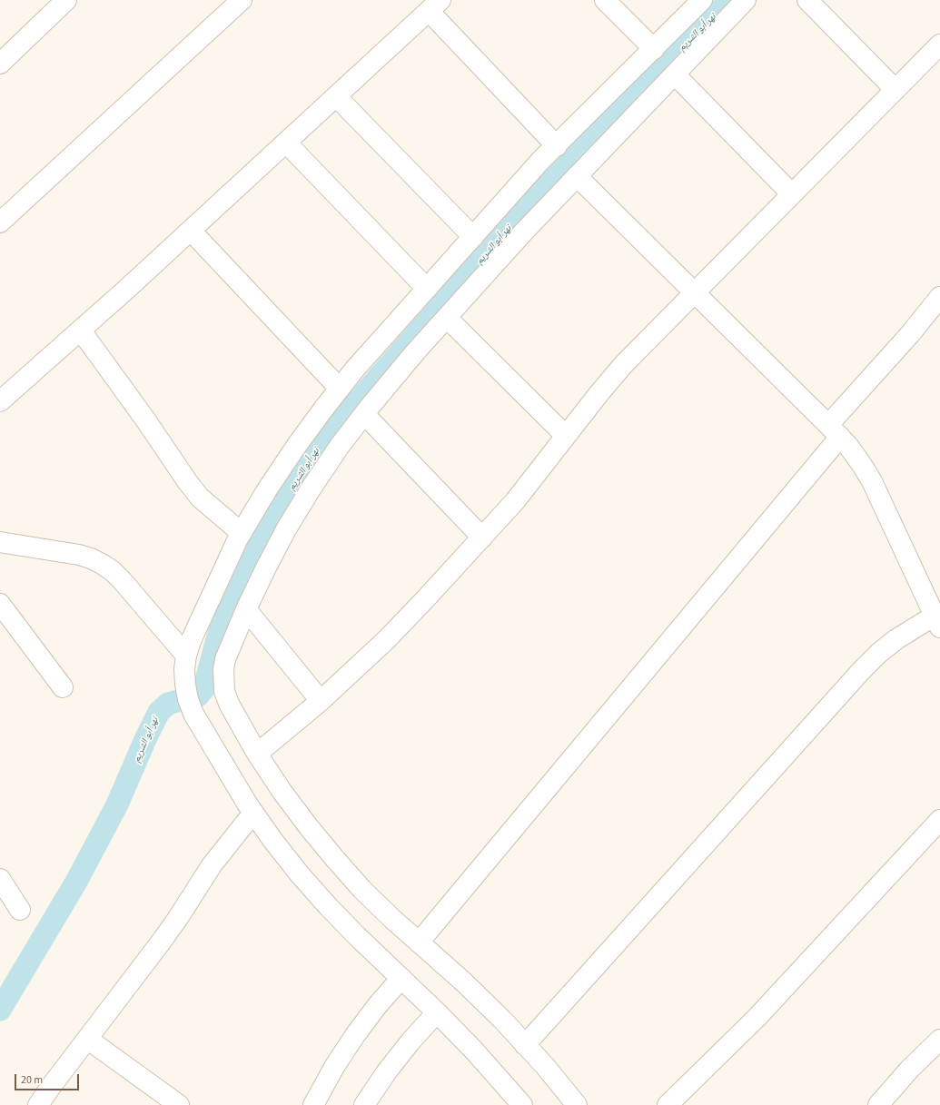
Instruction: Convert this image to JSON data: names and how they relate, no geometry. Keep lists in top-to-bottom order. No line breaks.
{"water":["نهر أبو الشريم"],"scale_bar":"20 m"}
